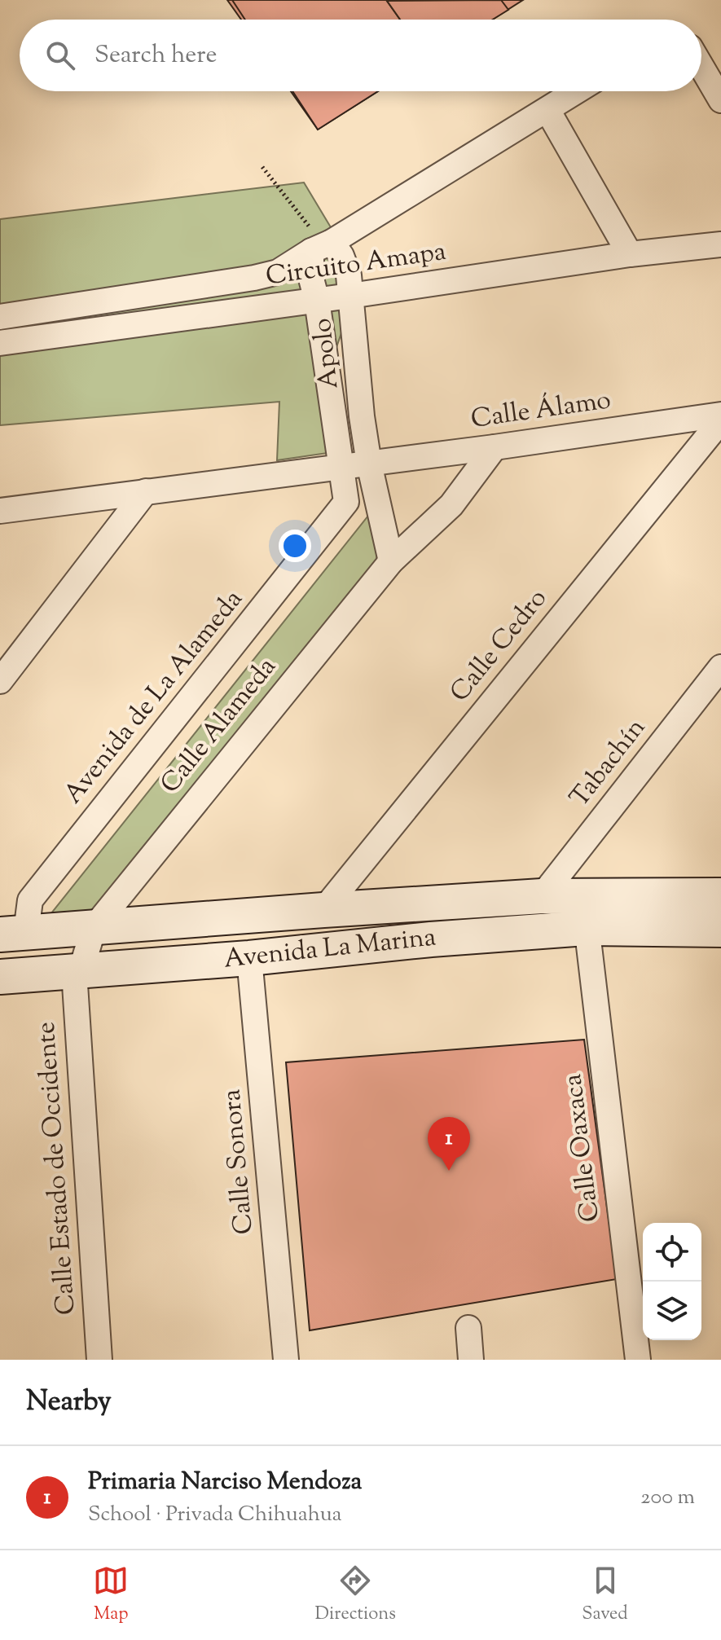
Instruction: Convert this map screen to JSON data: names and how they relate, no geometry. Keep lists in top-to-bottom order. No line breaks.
{"streets":{"main road":["Avenida La Marina"],"street":["Circuito Amapa","Apolo","Calle Álamo","Calle Cedro","Avenida de La Alameda","Calle Alameda","Tabachín","Calle Oaxaca","Calle Sonora","Calle Estado de Occidente"]},"crossings":[["Circuito Amapa","Apolo"],["Apolo","Calle Álamo"],["Apolo","Avenida de La Alameda"],["Apolo","Calle Alameda"],["Calle Álamo","Calle Alameda"],["Calle Cedro","Avenida La Marina"],["Avenida de La Alameda","Avenida La Marina"],["Calle Alameda","Avenida La Marina"],["Tabachín","Avenida La Marina"],["Avenida La Marina","Calle Oaxaca"],["Avenida La Marina","Calle Sonora"],["Avenida La Marina","Calle Estado de Occidente"]],"page":{"search":"Search here","pins":"1","heading":"Nearby","list":[{"mark":"1","name":"Primaria Narciso Mendoza","note":"School · Privada Chihuahua","value":"200 m"}],"nav":["Map","Directions","Saved"]}}
